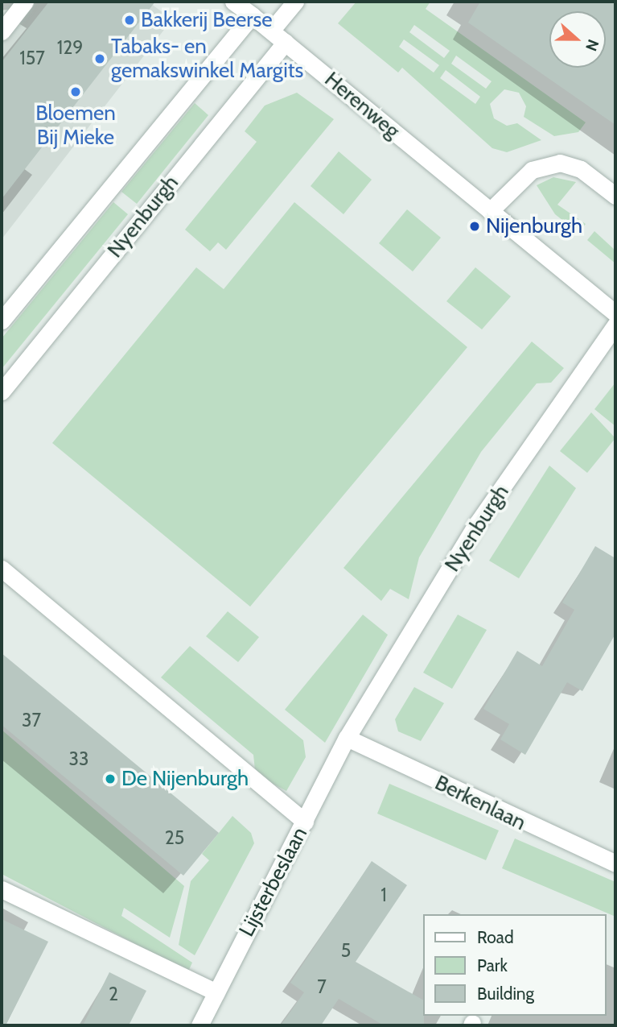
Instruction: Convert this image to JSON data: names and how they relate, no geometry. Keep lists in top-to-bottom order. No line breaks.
{"streets":{"street":["Herenweg","Nyenburgh","Berkenlaan","Lijsterbeslaan"]},"crossings":[["Herenweg","Nyenburgh"],["Nyenburgh","Berkenlaan"],["Nyenburgh","Lijsterbeslaan"],["Berkenlaan","Lijsterbeslaan"]],"places":["Bakkerij Beerse","Tabaks- en gemakswinkel Margits","Bloemen Bij Mieke","Nijenburgh","De Nijenburgh"],"house_numbers":["129","157","37","33","25","1","5","7","2"],"legend":["Road","Park","Building"],"north":"right"}
